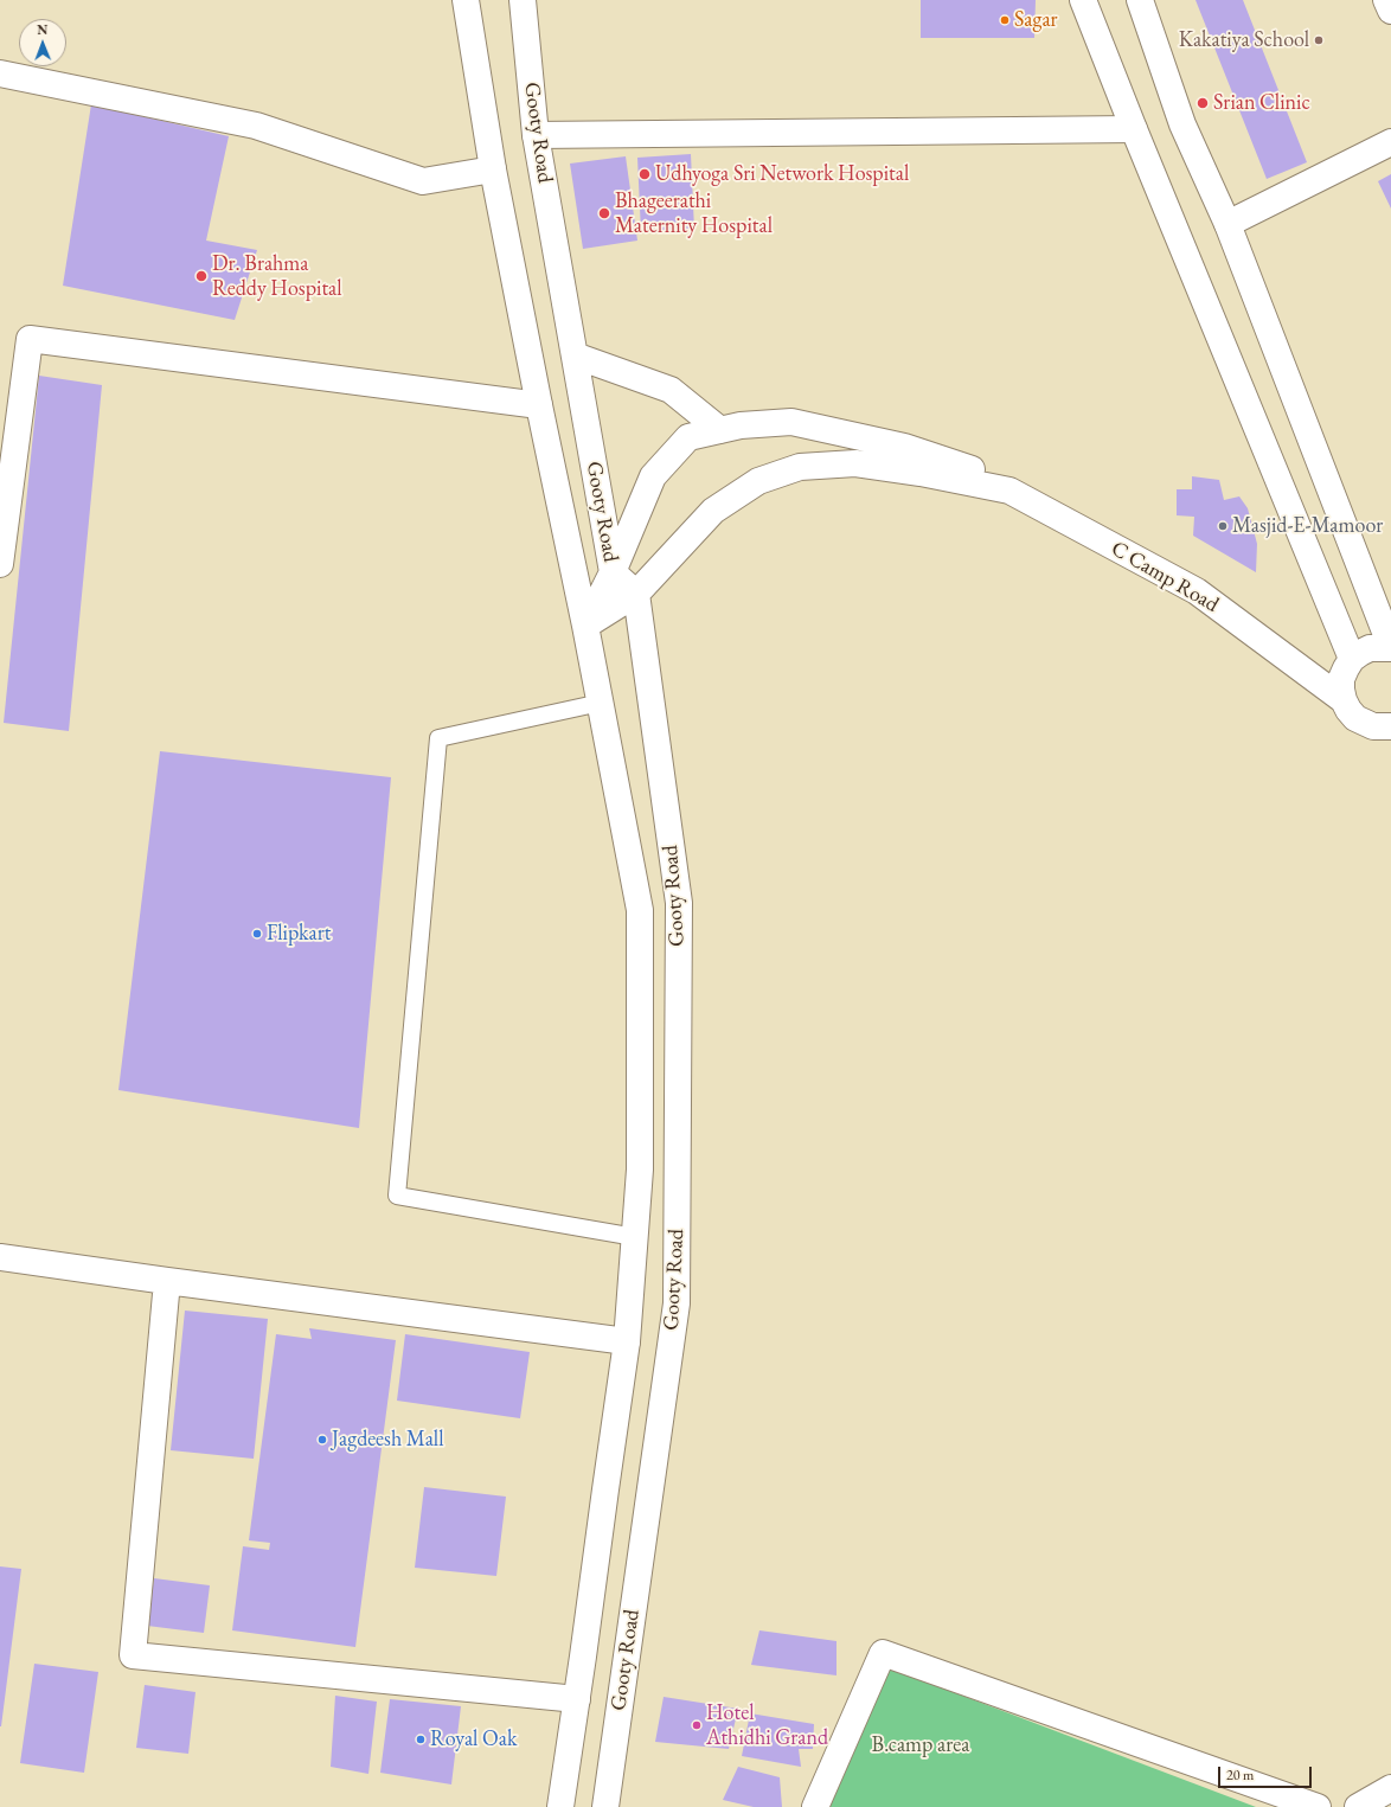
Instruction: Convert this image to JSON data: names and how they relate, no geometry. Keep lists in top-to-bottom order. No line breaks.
{"streets":{"main road":["Gooty Road","C Camp Road"]},"parks":["B.camp area"],"places":["Sagar","Kakatiya School","Srian Clinic","Udhyoga Sri Network Hospital","Bhageerathi Maternity Hospital","Dr. Brahma Reddy Hospital","Masjid-E-Mamoor","Flipkart","Jagdeesh Mall","Hotel Athidhi Grand","Royal Oak"],"scale_bar":"20 m","north":"top"}
